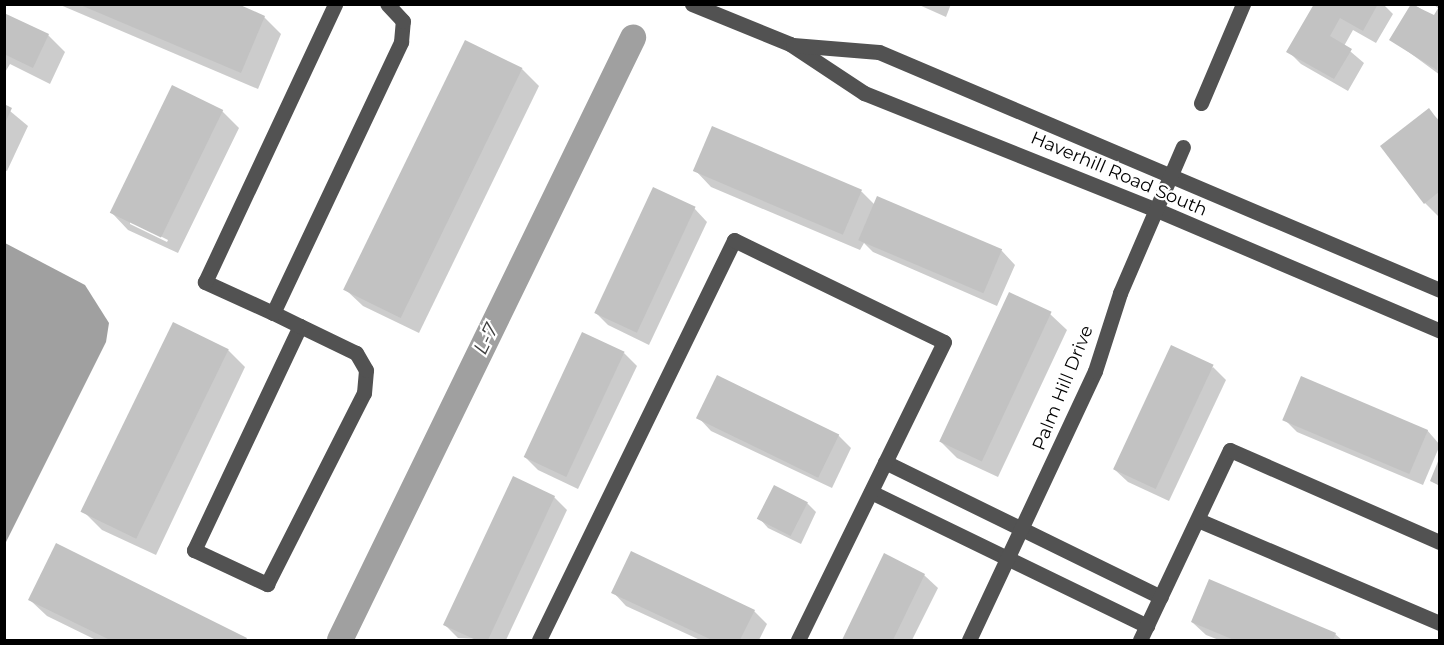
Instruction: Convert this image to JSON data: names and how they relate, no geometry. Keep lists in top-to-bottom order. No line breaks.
{"streets":{"street":["Haverhill Road South","Palm Hill Drive"]},"crossings":[["Haverhill Road South","Palm Hill Drive"]],"water":["L-7"]}
